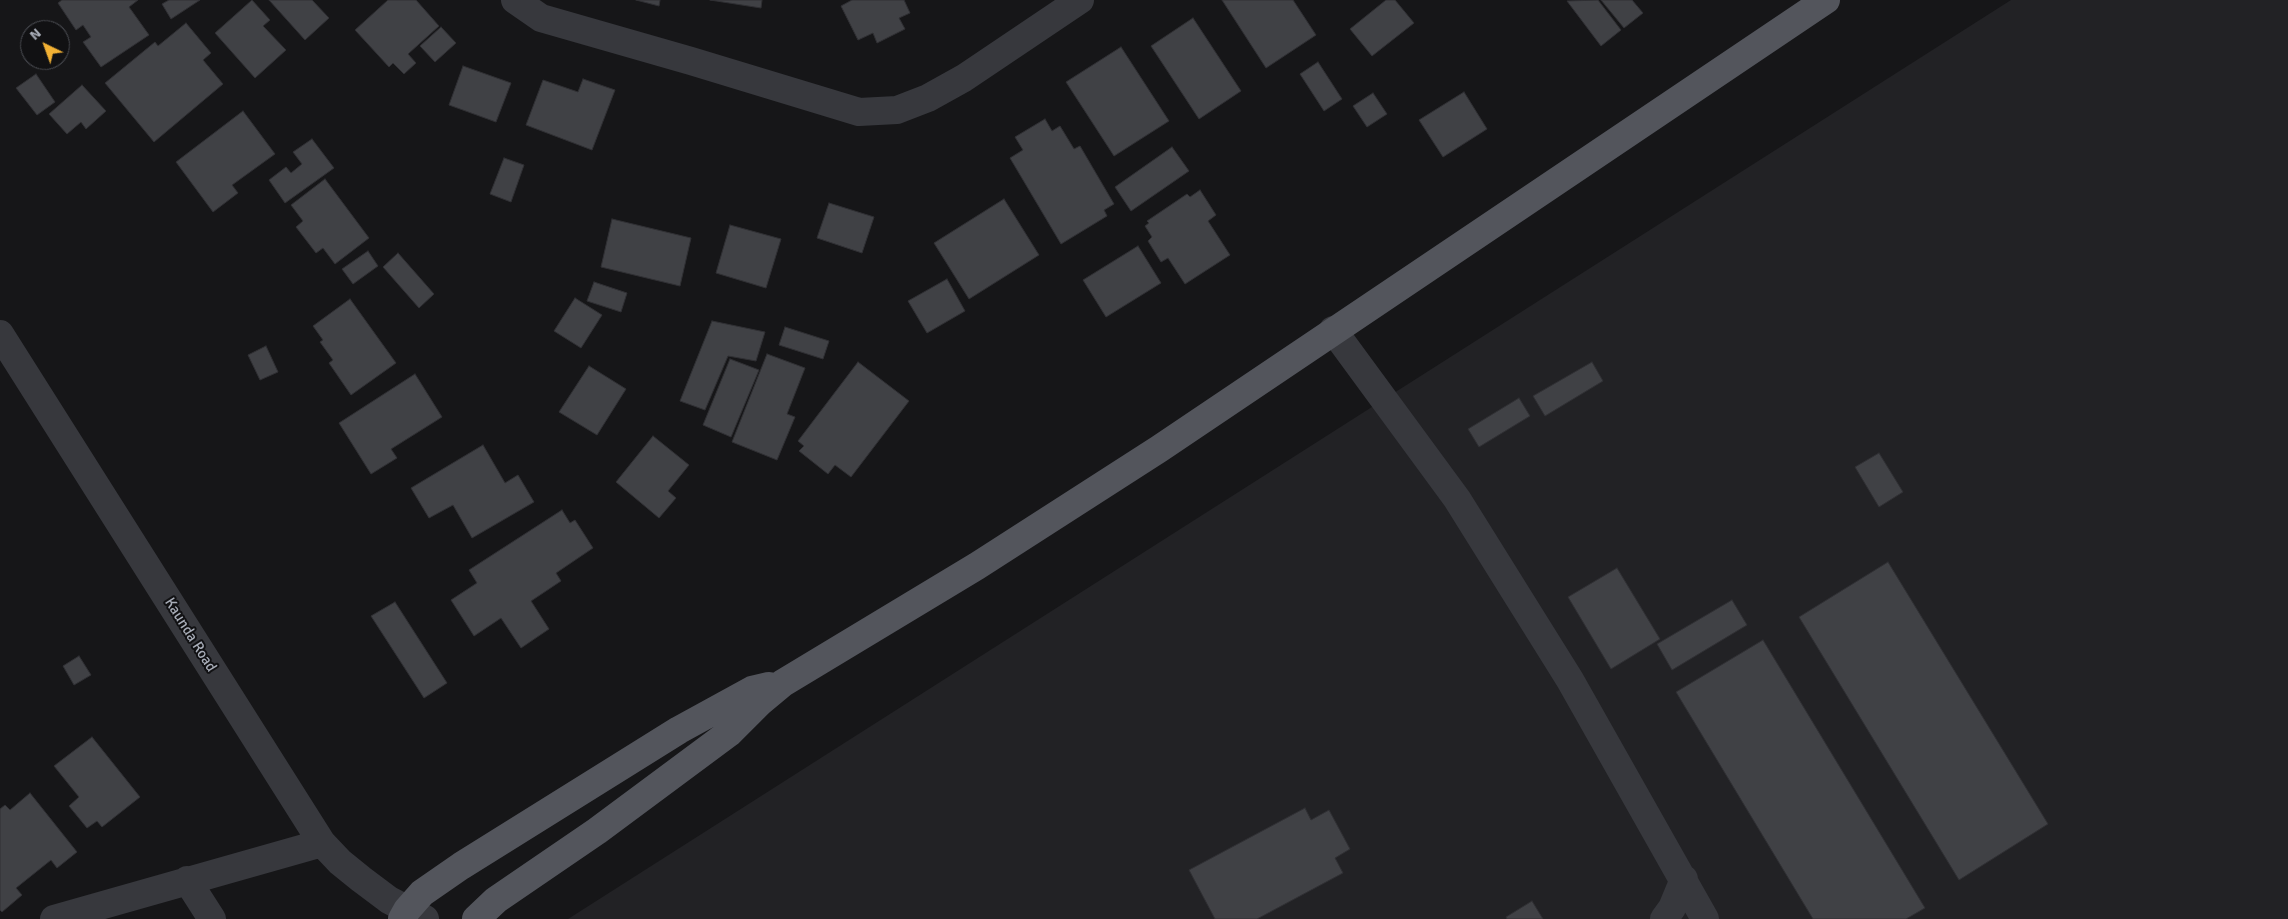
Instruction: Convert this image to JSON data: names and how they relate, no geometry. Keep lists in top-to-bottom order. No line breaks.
{"streets":{"main road":["Kaunda Road"]},"north":"top left"}
